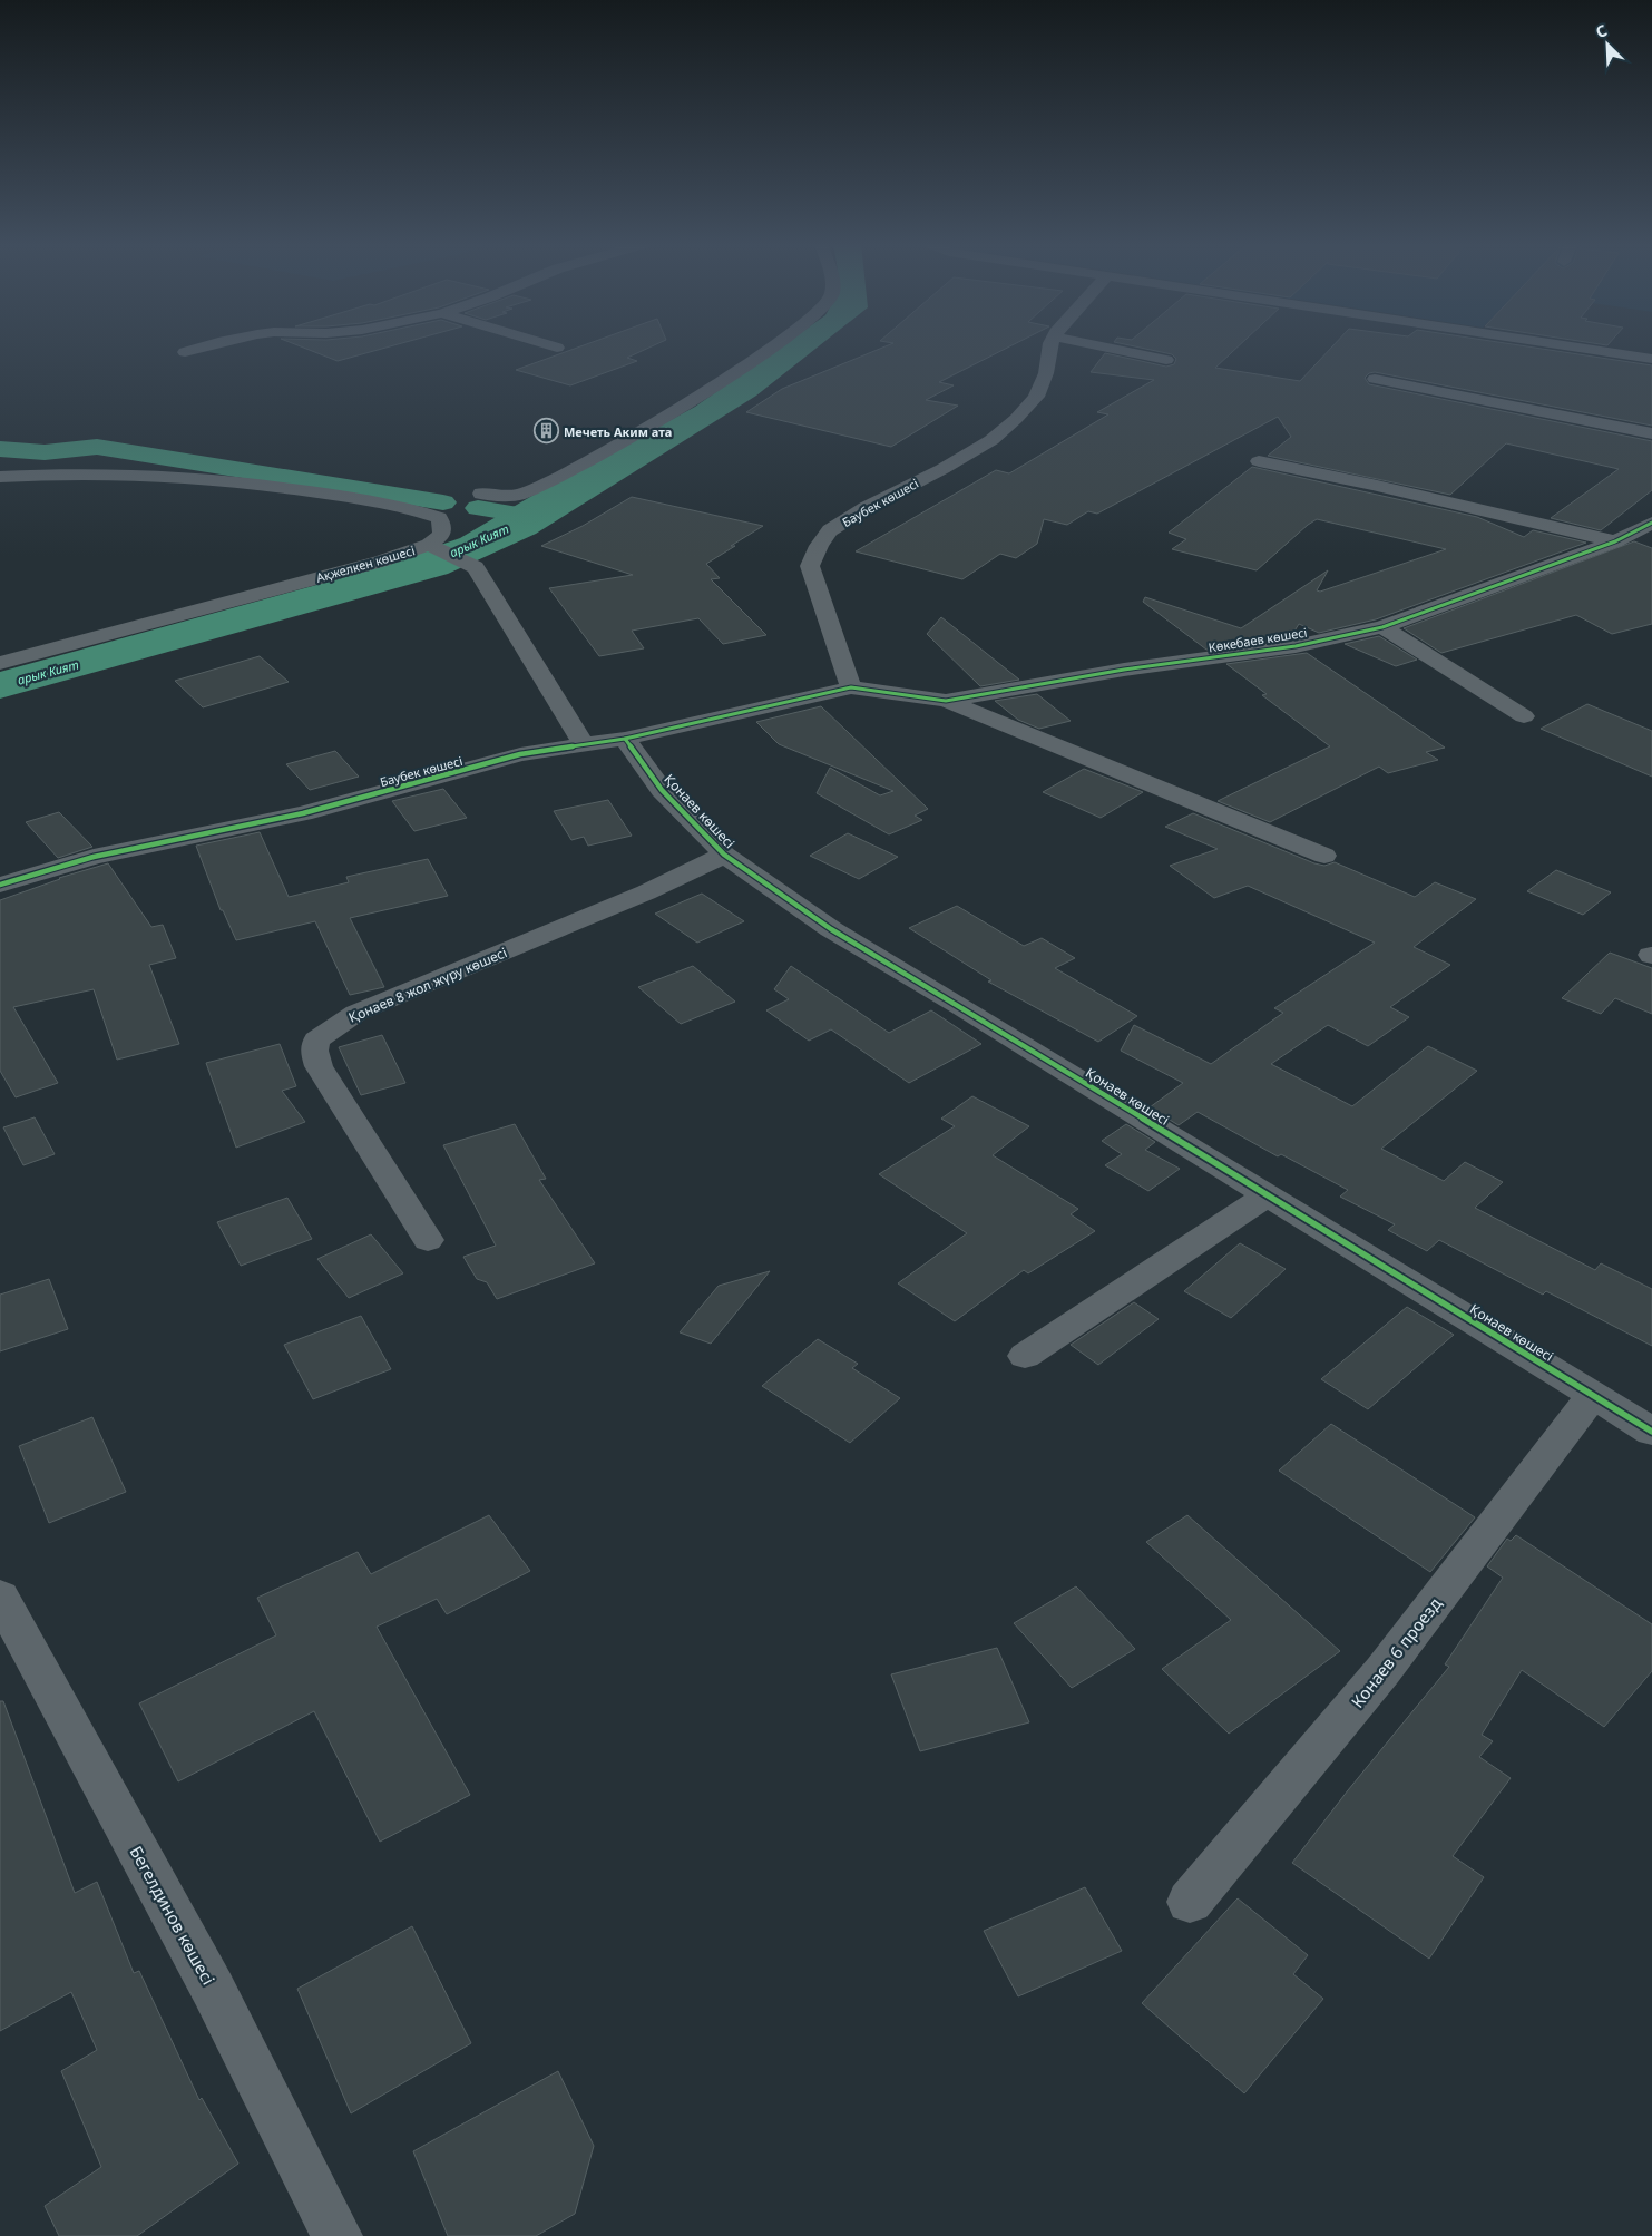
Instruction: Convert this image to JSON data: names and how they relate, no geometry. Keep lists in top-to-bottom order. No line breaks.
{"streets":{"street":["Баубек көшесі","Ақжелкен көшесі","Көкебаев көшесі","Қонаев көшесі","Қонаев 8 жол жүру көшесі","Конаев 6 проезд","Бегелдинов көшесі"]},"crossings":[["Баубек көшесі","Көкебаев көшесі"],["Баубек көшесі","Қонаев көшесі"],["Қонаев көшесі","Қонаев 8 жол жүру көшесі"],["Қонаев көшесі","Конаев 6 проезд"]],"water":["арык Кият"],"places":{"building":["Мечеть Аким ата"]},"north":"top left"}
